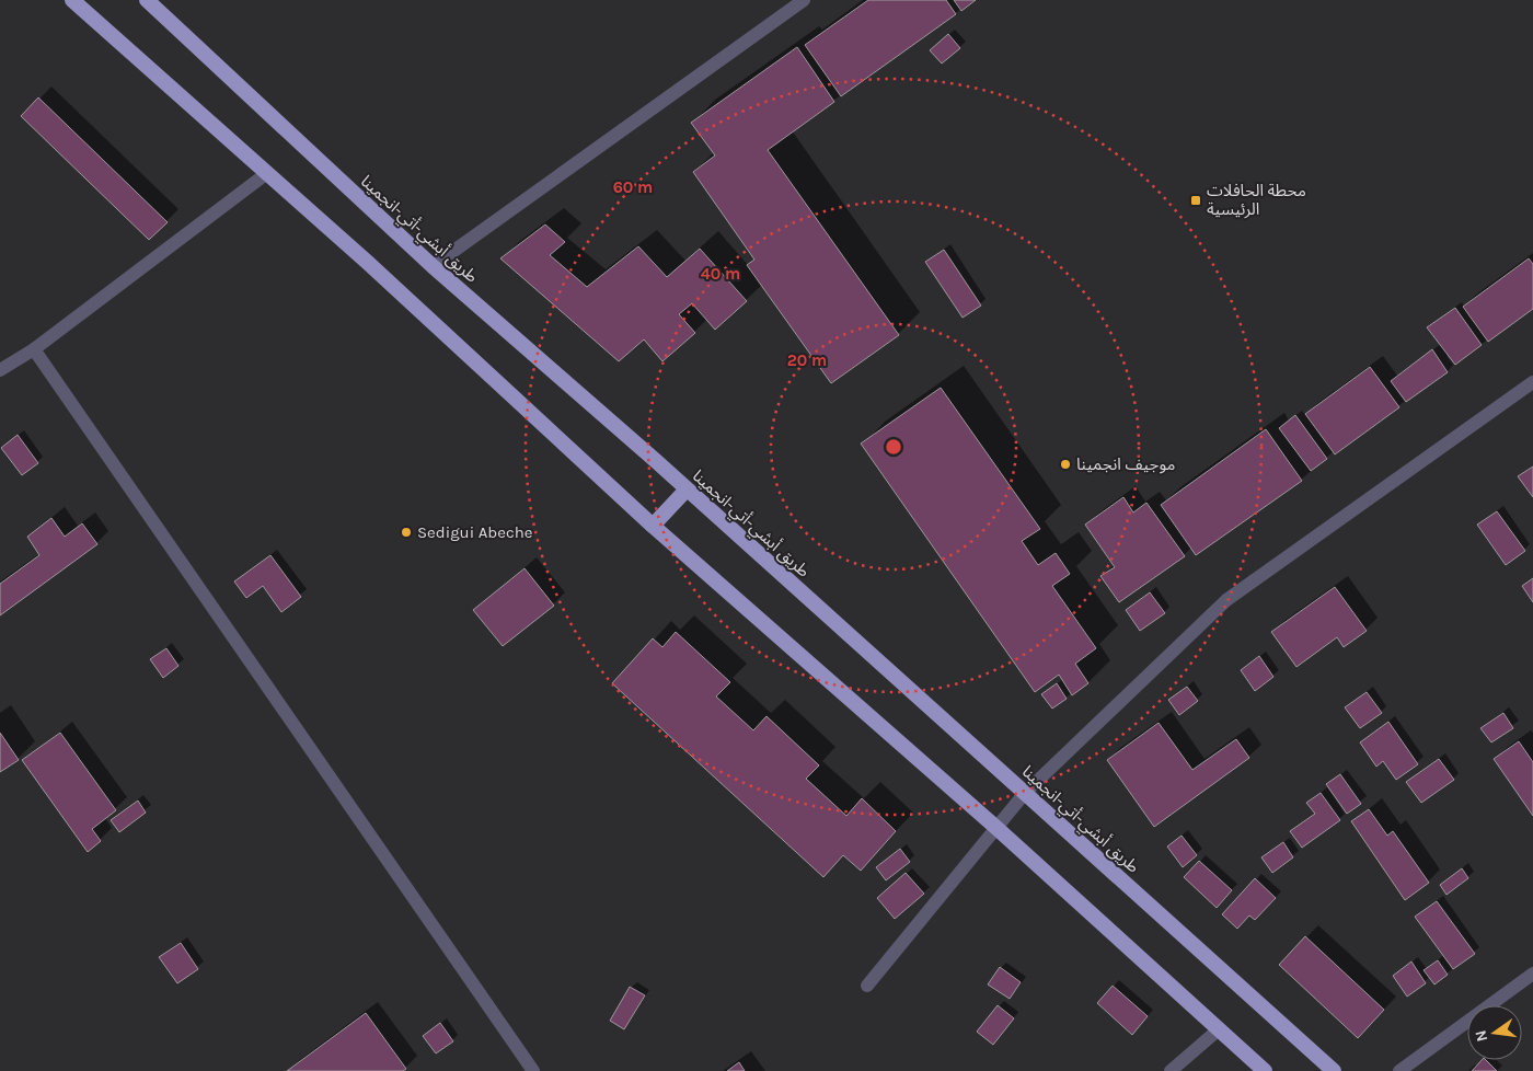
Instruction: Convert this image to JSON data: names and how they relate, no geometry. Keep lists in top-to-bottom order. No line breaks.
{"streets":{"highway":["طريق أبشي-أتي-انجمينا"]},"places":{"transit":["محطة الحافلات الرئيسية"],"other":["موجيف انجمينا","Sedigui Abeche"]},"north":"left","rings":["60 m","40 m","20 m"]}
